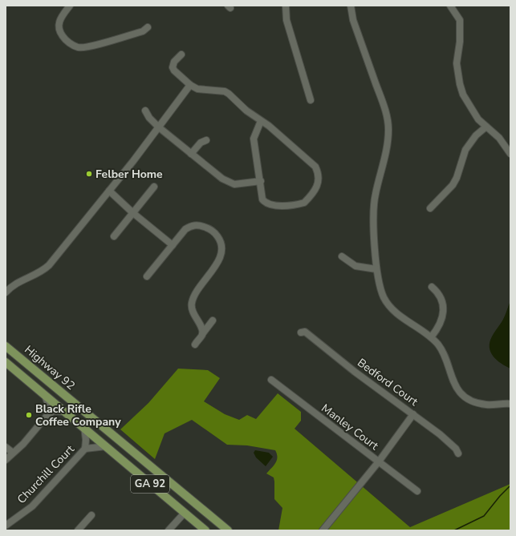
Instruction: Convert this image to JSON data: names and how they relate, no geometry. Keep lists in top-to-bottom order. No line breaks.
{"streets":{"main road":["Highway 92","GA 92"],"street":["Bedford Court","Manley Court","Churchill Court"]},"places":["Felber Home","Black Rifle Coffee Company"]}
